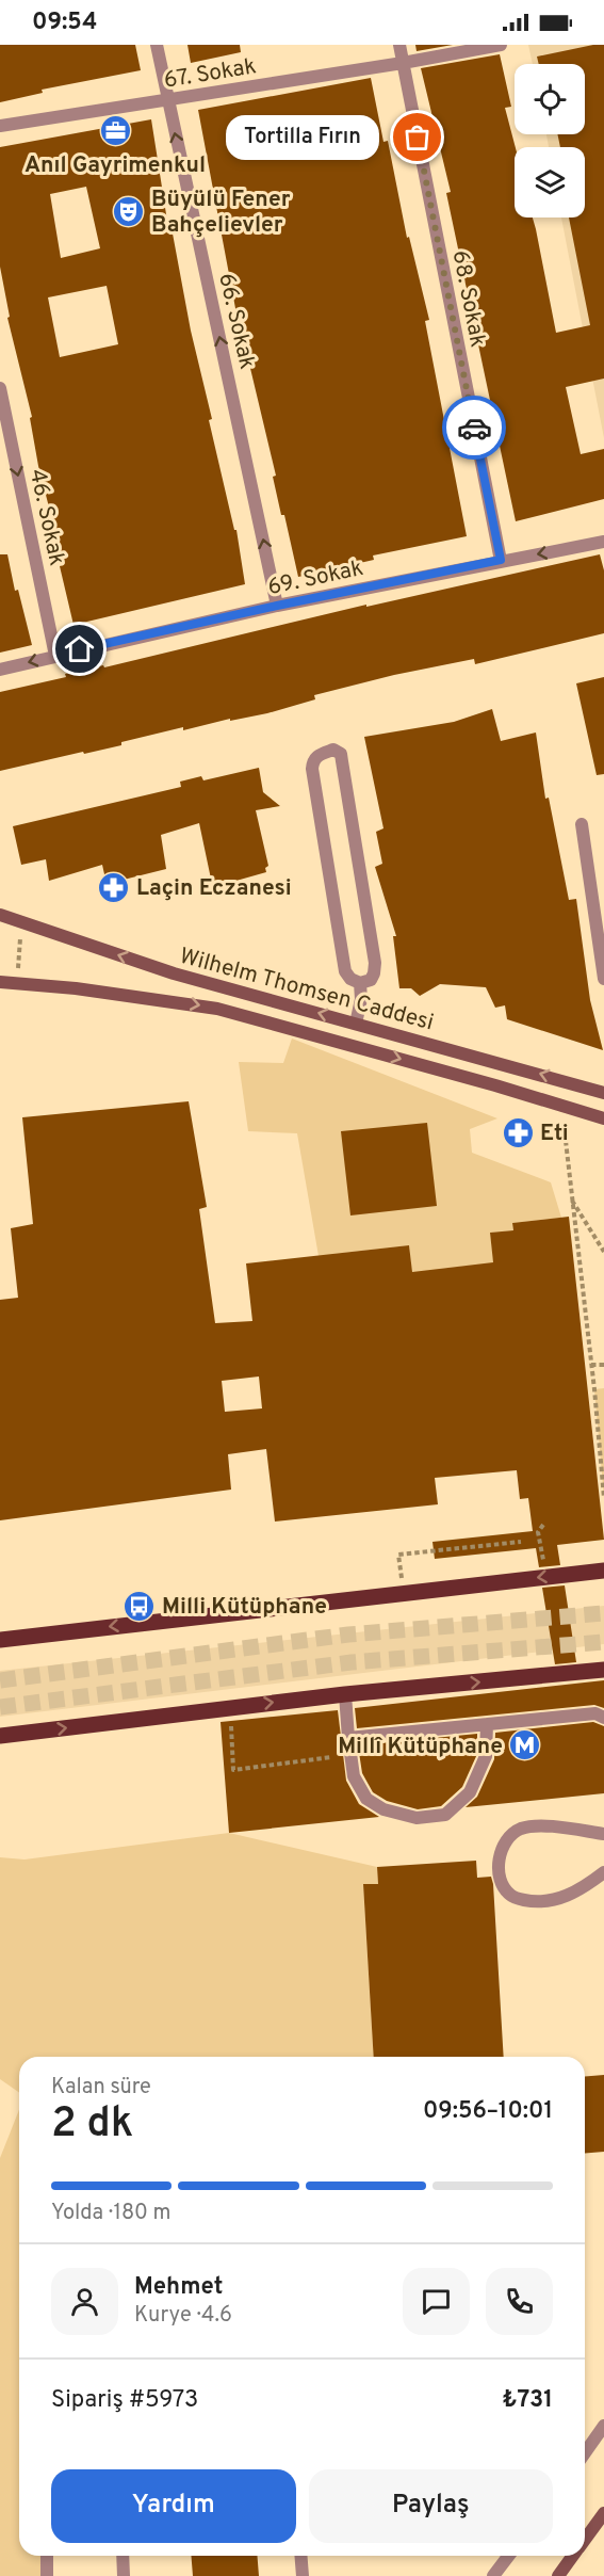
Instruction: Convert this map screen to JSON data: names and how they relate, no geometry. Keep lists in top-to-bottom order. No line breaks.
{"streets":{"main road":["Wilhelm Thomsen Caddesi"],"street":["67. Sokak","68. Sokak","66. Sokak","46. Sokak","69. Sokak"]},"crossings":[["67. Sokak","68. Sokak"],["67. Sokak","66. Sokak"],["68. Sokak","69. Sokak"],["66. Sokak","69. Sokak"],["46. Sokak","69. Sokak"]],"one_way":["66. Sokak","46. Sokak"],"places":{"office":["Anıl Gayrimenkul"],"other":["Tortilla Fırın"],"theatre":["Büyülü Fener Bahçelievler"],"pharmacy":["Laçin Eczanesi","Eti"],"bus stop":["Milli Kütüphane"],"metro station":["Millî Kütüphane"]},"page":{"status":"09:54","bubble":"Tortilla Fırın","heading":["2 dk","Kalan süre","09:56–10:01"],"panel":["Mehmet","Kurye · 4.6","Sipariş #5973","₺731"],"bar":"Yolda · 180 m","buttons":["Yardım","Paylaş"]}}
